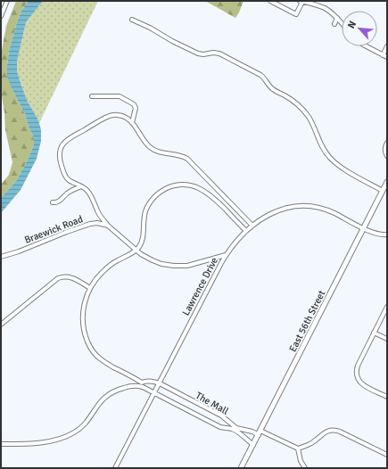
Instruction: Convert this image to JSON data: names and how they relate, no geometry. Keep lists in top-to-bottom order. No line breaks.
{"streets":{"main road":["East 56th Street"],"street":["Braewick Road","Lawrence Drive","The Mall"]},"crossings":[["Lawrence Drive","East 56th Street"],["Lawrence Drive","The Mall"],["East 56th Street","The Mall"]],"north":"top left"}
